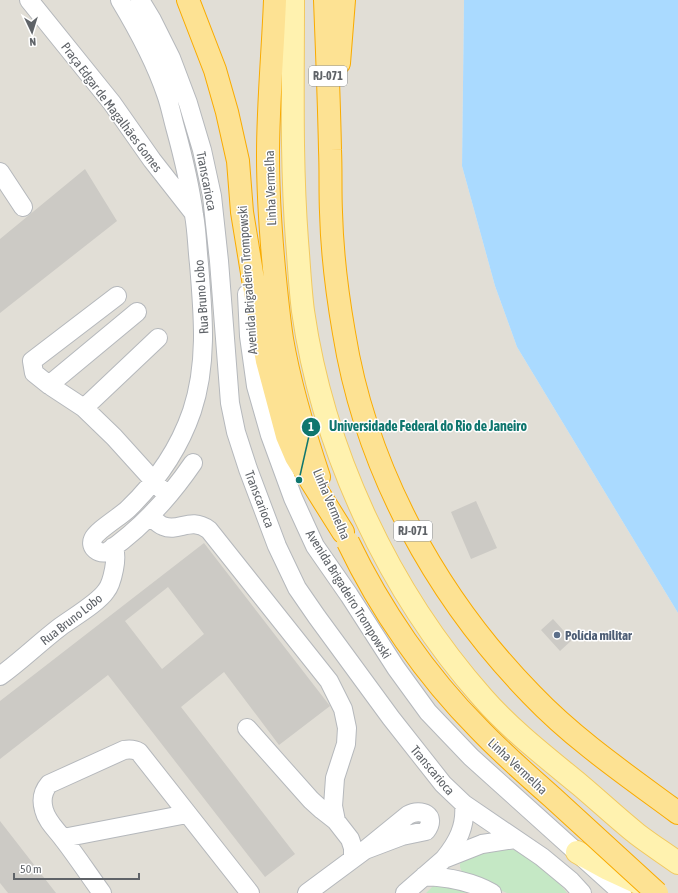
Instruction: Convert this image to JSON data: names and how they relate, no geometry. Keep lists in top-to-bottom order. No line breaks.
{"streets":{"highway":["RJ-071","Linha Vermelha","Avenida Brigadeiro Trompowski"],"street":["Praça Edgar de Magalhães Gomes","Transcarioca","Rua Bruno Lobo"]},"crossings":[["Praça Edgar de Magalhães Gomes","Rua Bruno Lobo"]],"places":["Universidade Federal do Rio de Janeiro","Polícia militar"],"scale_bar":"50 m","north":"bottom"}
